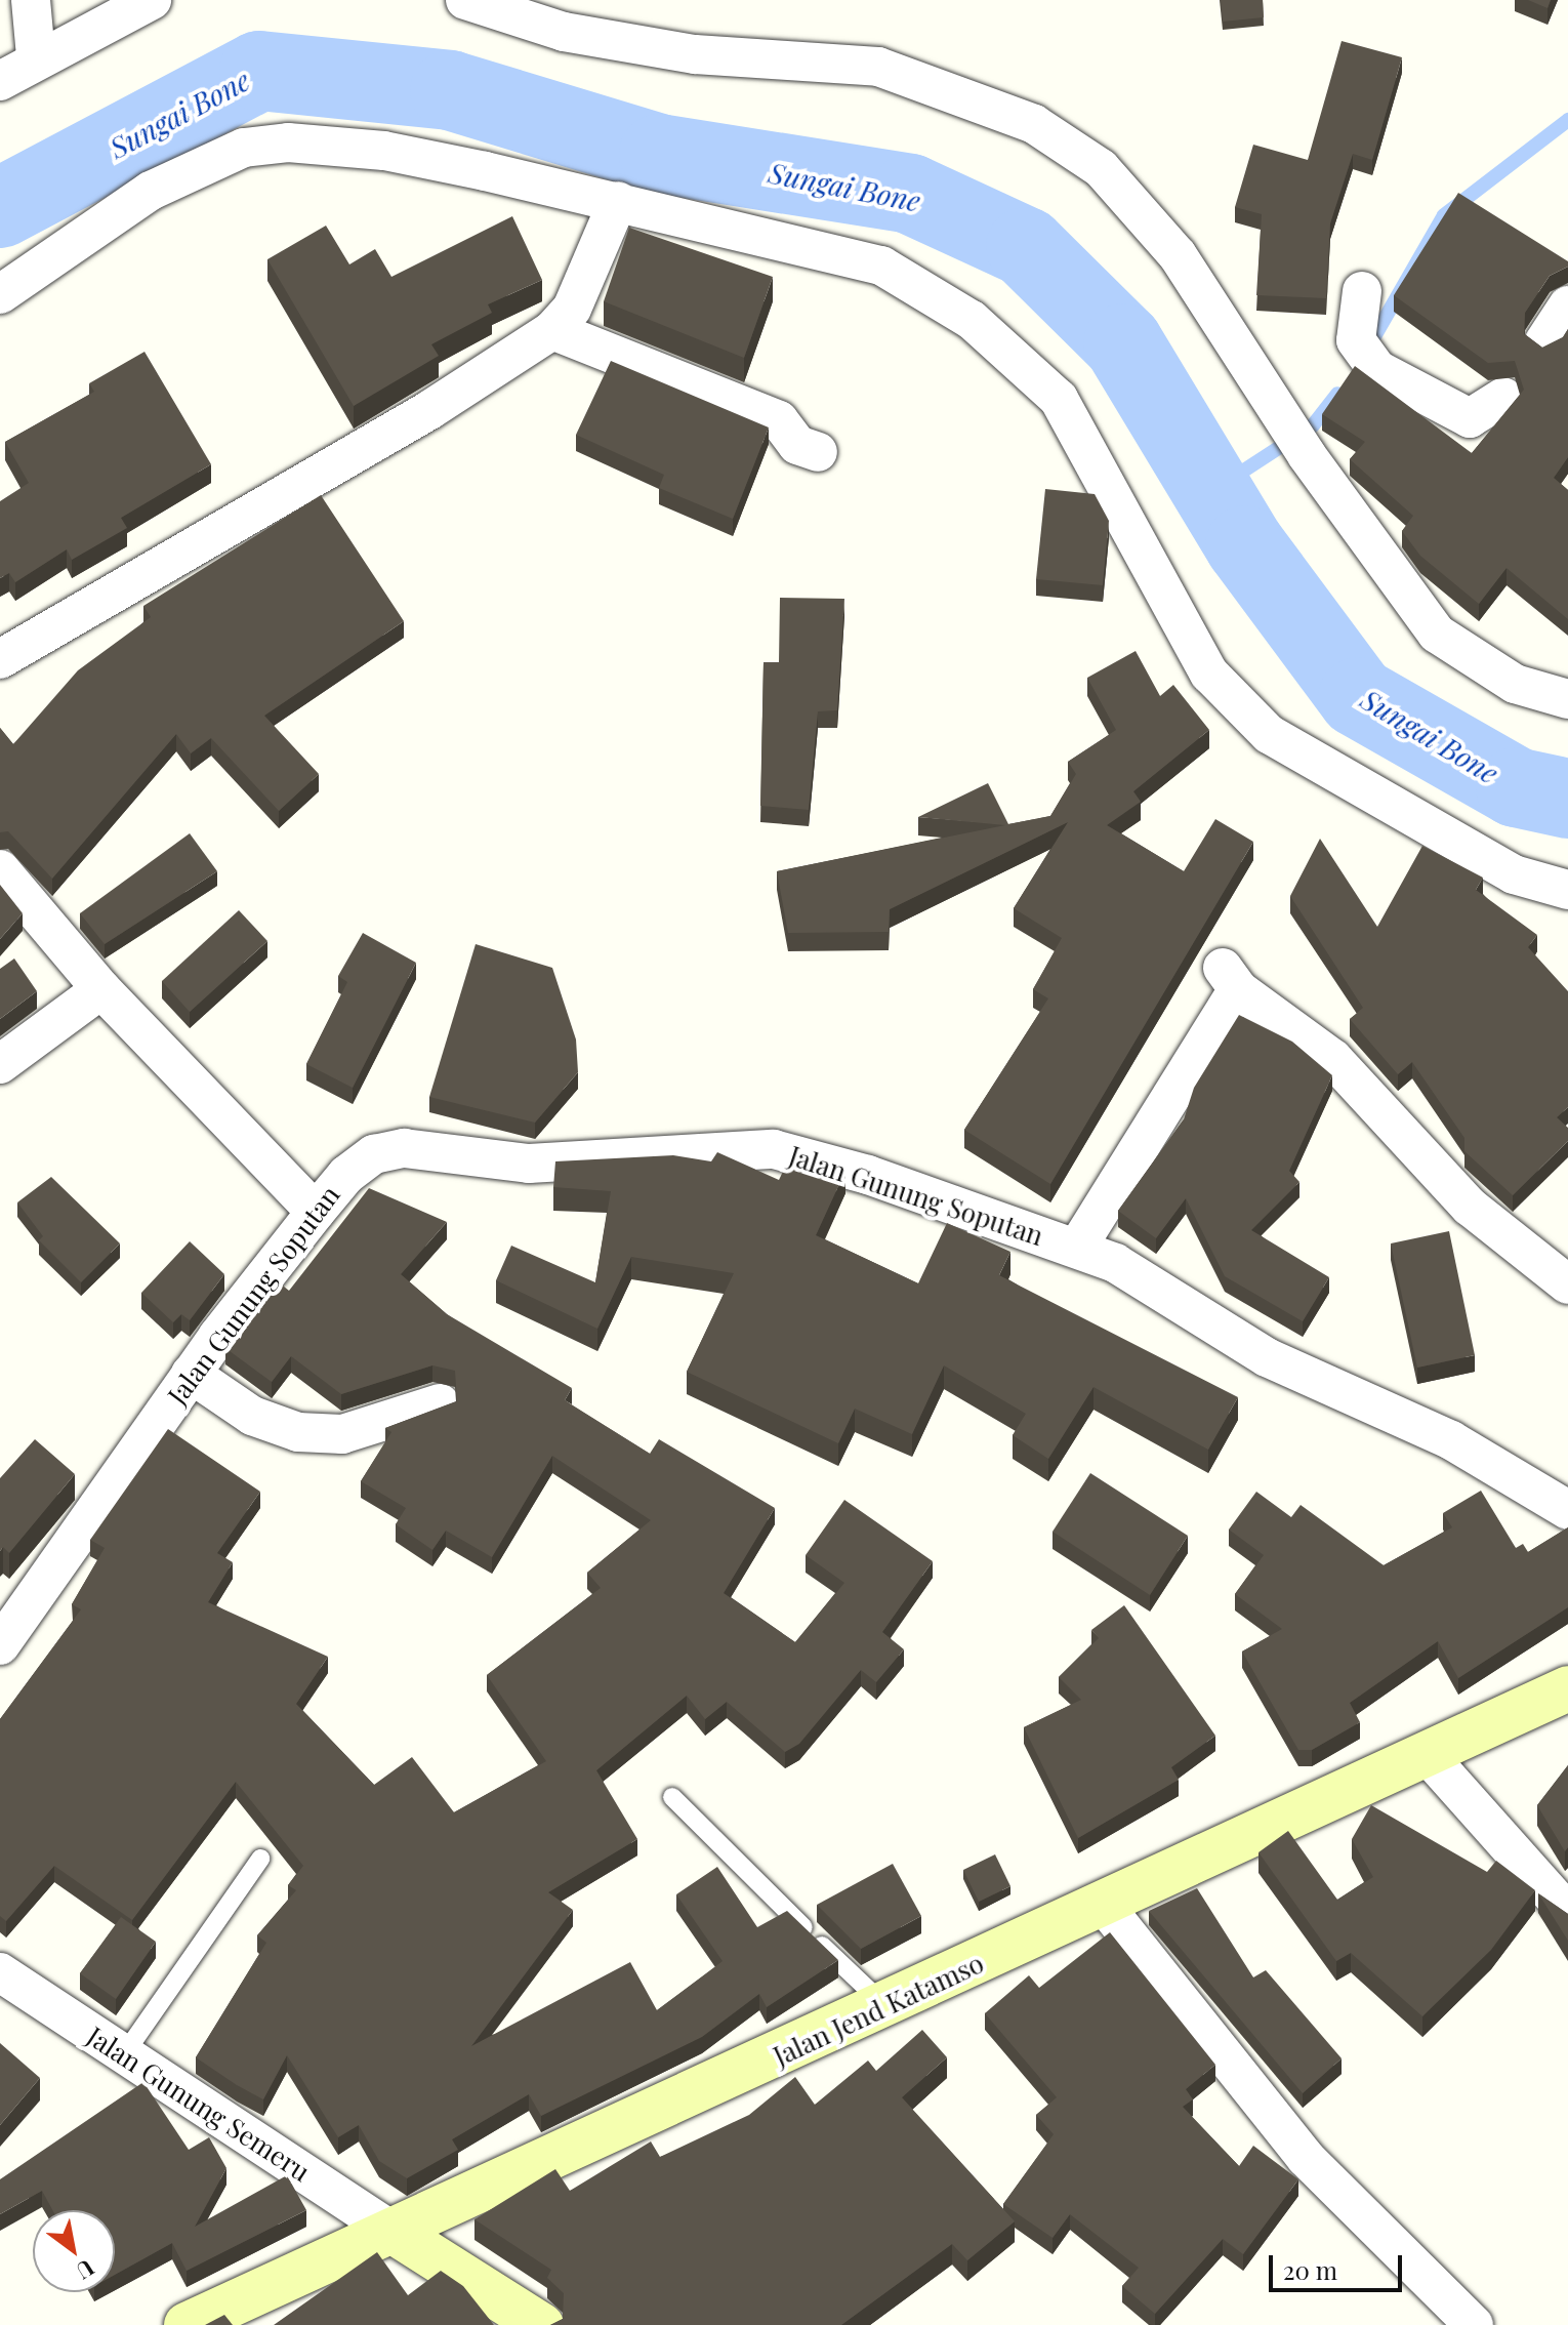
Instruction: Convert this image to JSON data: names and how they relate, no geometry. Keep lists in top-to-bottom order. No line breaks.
{"streets":{"street":["Jalan Gunung Soputan","Jalan Jend Katamso","Jalan Gunung Semeru"]},"crossings":[["Jalan Jend Katamso","Jalan Gunung Semeru"]],"water":["Sungai Bone"],"scale_bar":"20 m","north":"bottom right"}
